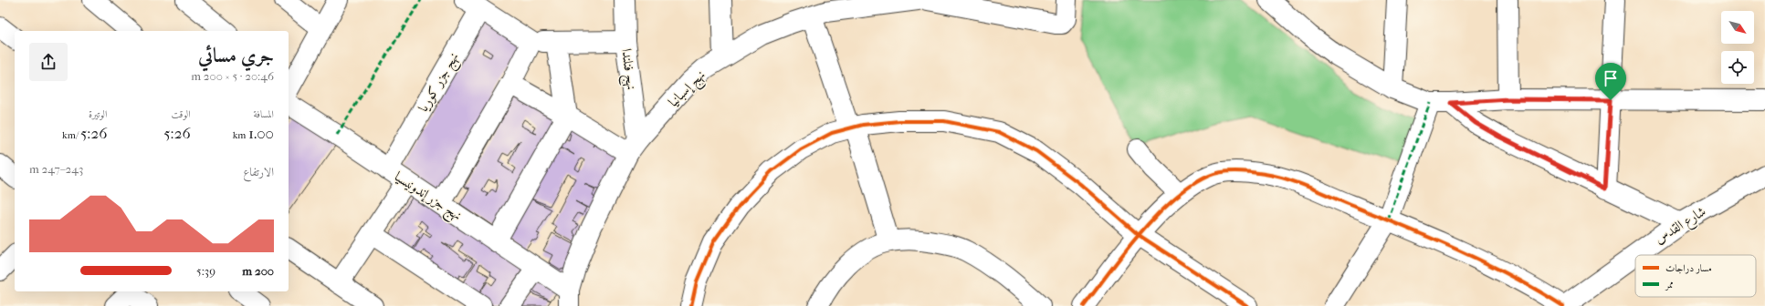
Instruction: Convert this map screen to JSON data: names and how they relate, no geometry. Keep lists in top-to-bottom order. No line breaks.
{"streets":{"street":["نهج فنلندا","نهج جزر كوريا","نهج إسبانيا","نهج جزر إندونيسيا","شارع القدس"]},"crossings":[["نهج فنلندا","نهج إسبانيا"],["نهج جزر كوريا","نهج جزر إندونيسيا"],["نهج إسبانيا","نهج جزر إندونيسيا"]],"legend":["مسار دراجات","ممر"],"north":"bottom right","page":{"heading":["جري مسائي","20:46 · 5 × 200 m"],"stats":[["المسافة","1.00 km"],["الوقت","5:26"],["الوتيرة","5:26 /km"]],"chart":["الارتفاع","243–247 m"],"list":[{"name":"200 m","note":"5:39"}]}}
